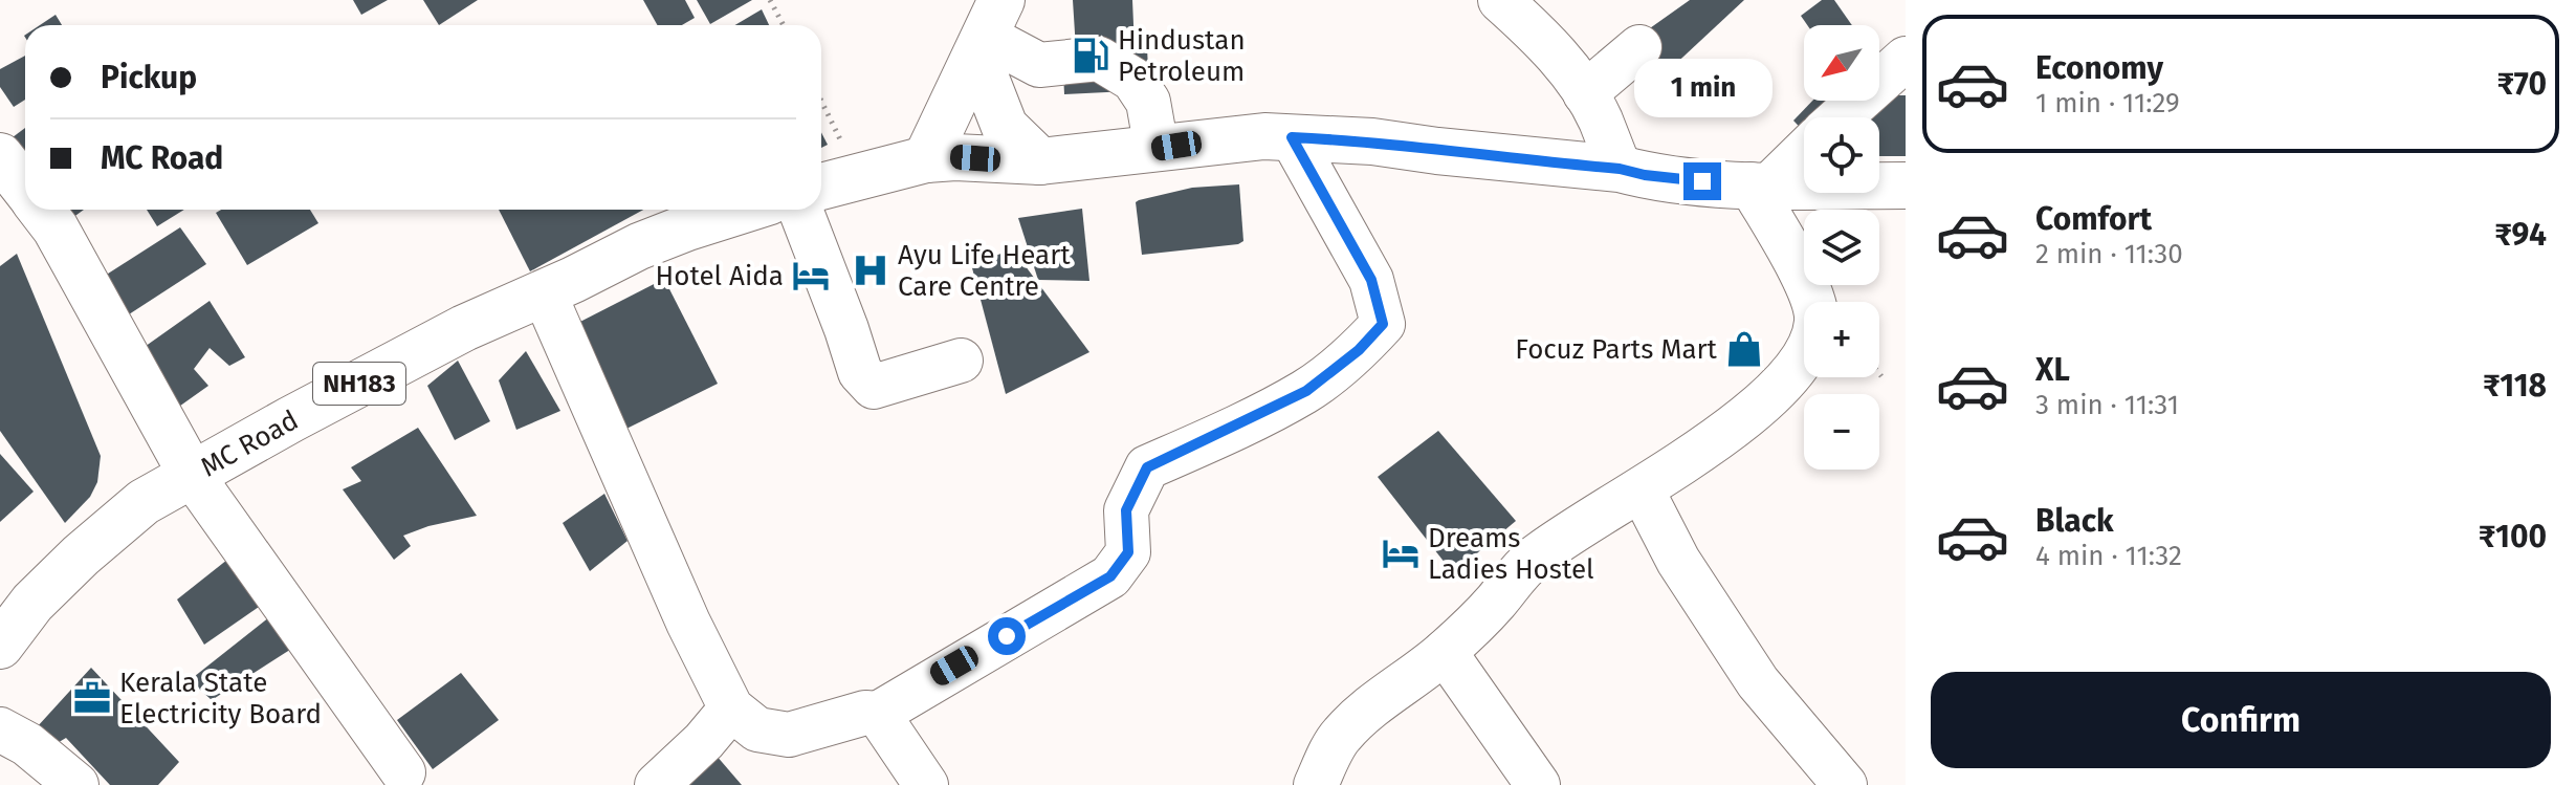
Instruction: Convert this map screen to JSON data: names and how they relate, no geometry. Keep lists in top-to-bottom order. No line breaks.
{"streets":{"main road":["NH183","MC Road"]},"places":{"fuel station":["Hindustan Petroleum"],"hospital":["Ayu Life Heart Care Centre"],"hotel":["Hotel Aida","Dreams Ladies Hostel"],"shop":["Focuz Parts Mart"],"office":["Kerala State Electricity Board"]},"north":"bottom left","page":{"list":[{"name":"Economy","note":"1 min · 11:29","value":"₹70"},{"name":"Comfort","note":"2 min · 11:30","value":"₹94"},{"name":"XL","note":"3 min · 11:31","value":"₹118"},{"name":"Black","note":"4 min · 11:32","value":"₹100"}],"map_buttons":["+","−"],"banner":["Pickup","MC Road"],"bubble":"1 min","buttons":"Confirm"}}
